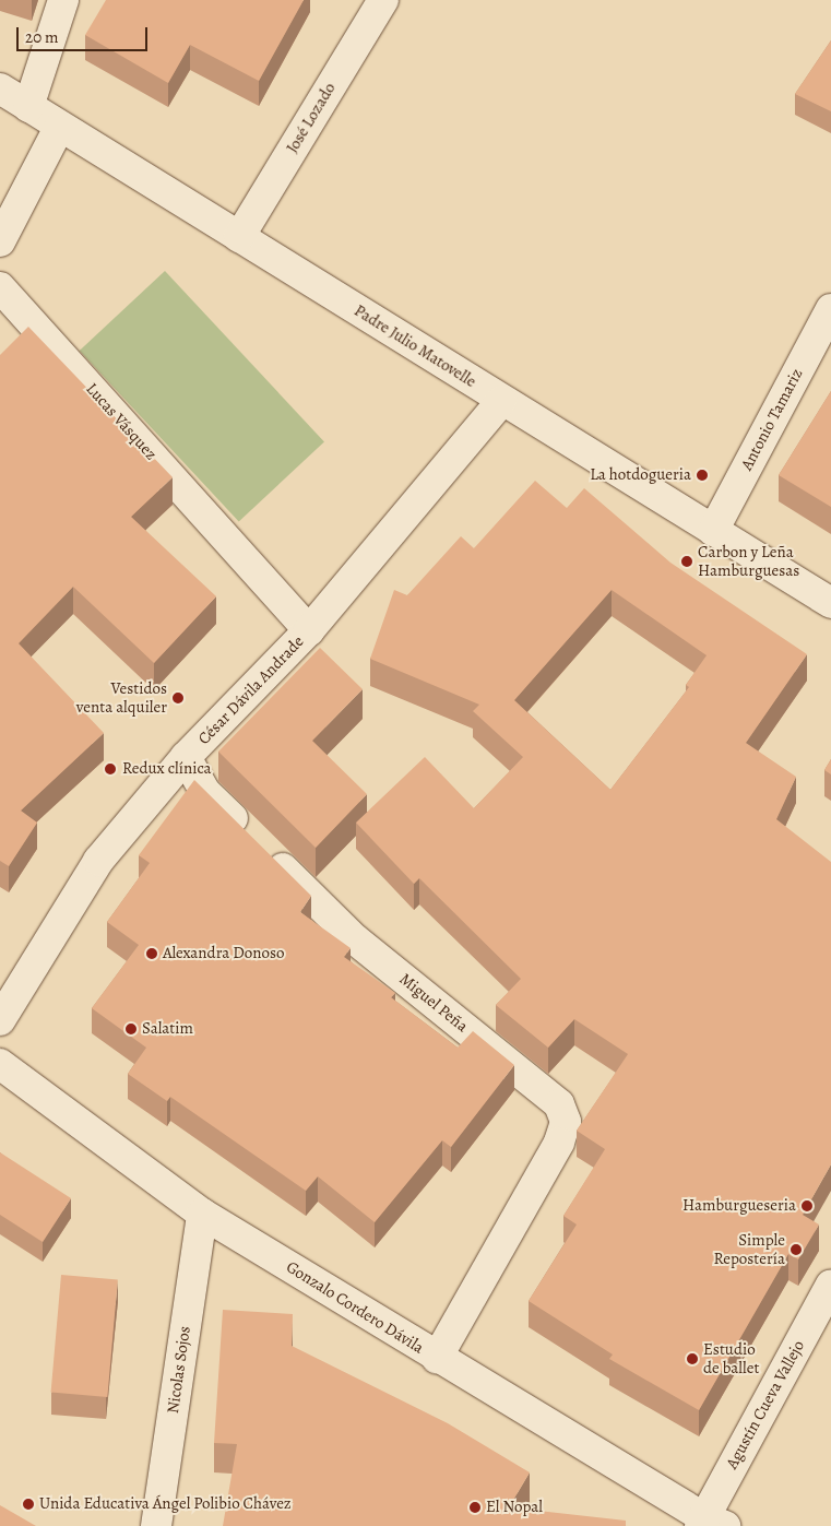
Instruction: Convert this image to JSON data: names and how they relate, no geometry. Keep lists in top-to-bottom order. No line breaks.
{"streets":{"street":["José Lozado","Padre Julio Matovelle","Antonio Tamariz","Lucas Vásquez","César Dávila Andrade","Miguel Peña","Gonzalo Cordero Dávila","Nicolas Sojos","Agustín Cueva Vallejo"]},"crossings":[["José Lozado","Padre Julio Matovelle"],["Padre Julio Matovelle","Antonio Tamariz"],["Padre Julio Matovelle","César Dávila Andrade"],["Lucas Vásquez","César Dávila Andrade"],["César Dávila Andrade","Miguel Peña"],["Miguel Peña","Gonzalo Cordero Dávila"],["Gonzalo Cordero Dávila","Nicolas Sojos"],["Gonzalo Cordero Dávila","Agustín Cueva Vallejo"]],"places":["La hotdogueria","Carbon y Leña Hamburguesas","Vestidos venta alquiler","Redux clínica","Alexandra Donoso","Salatim","Hamburgueseria","Simple Repostería","Estudio de ballet","Unida Educativa Ángel Polibio Chávez","El Nopal"],"scale_bar":"20 m"}
